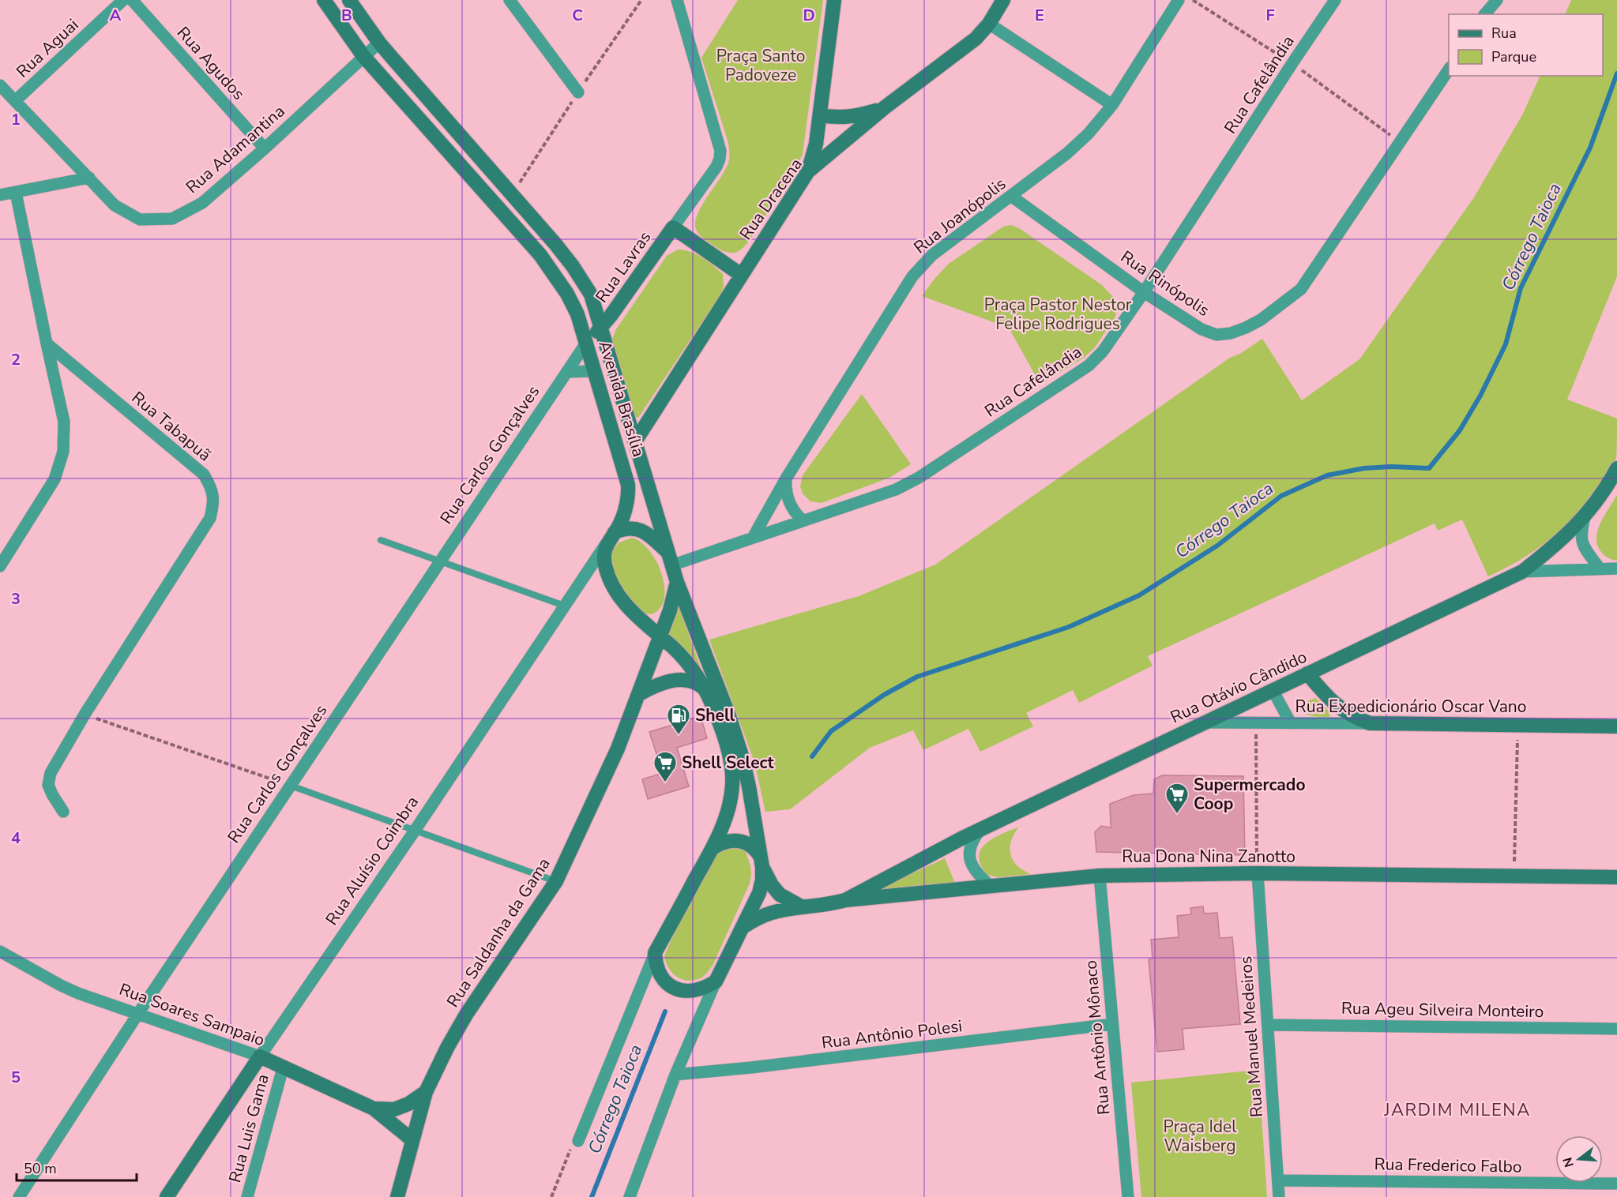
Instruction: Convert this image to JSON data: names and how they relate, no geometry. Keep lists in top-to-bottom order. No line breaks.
{"streets":{"main road":["Rua Dracena","Rua Lavras","Avenida Brasília","Rua Carlos Gonçalves","Rua Otávio Cândido","Rua Expedicionário Oscar Vano","Rua Dona Nina Zanotto","Rua Aluísio Coimbra","Rua Saldanha da Gama","Rua Soares Sampaio"],"street":["Rua Aguai","Rua Agudos","Rua Cafelândia","Rua Adamantina","Rua Joanópolis","Rua Rinópolis","Rua Tabapuã","Rua Ageu Silveira Monteiro","Rua Antônio Polesi","Rua Manuel Medeiros","Rua Antônio Mônaco","Rua Luis Gama","Rua Frederico Falbo"]},"crossings":[["Rua Aguai","Rua Adamantina"],["Rua Agudos","Rua Adamantina"],["Rua Cafelândia","Rua Joanópolis"],["Rua Cafelândia","Rua Rinópolis"],["Rua Cafelândia","Avenida Brasília"],["Rua Adamantina","Avenida Brasília"],["Rua Dracena","Rua Lavras"],["Rua Dracena","Avenida Brasília"],["Rua Joanópolis","Rua Rinópolis"],["Rua Lavras","Avenida Brasília"],["Rua Lavras","Rua Carlos Gonçalves"],["Avenida Brasília","Rua Carlos Gonçalves"],["Avenida Brasília","Rua Aluísio Coimbra"],["Avenida Brasília","Rua Saldanha da Gama"],["Rua Carlos Gonçalves","Rua Soares Sampaio"],["Rua Otávio Cândido","Rua Expedicionário Oscar Vano"],["Rua Otávio Cândido","Rua Dona Nina Zanotto"],["Rua Dona Nina Zanotto","Rua Manuel Medeiros"],["Rua Dona Nina Zanotto","Rua Antônio Mônaco"],["Rua Aluísio Coimbra","Rua Soares Sampaio"],["Rua Saldanha da Gama","Rua Soares Sampaio"],["Rua Ageu Silveira Monteiro","Rua Manuel Medeiros"],["Rua Soares Sampaio","Rua Luis Gama"],["Rua Antônio Polesi","Rua Antônio Mônaco"],["Rua Manuel Medeiros","Rua Frederico Falbo"]],"districts":["JARDIM MILENA"],"water":["Córrego Taioca"],"parks":["Praça Santo Padoveze","Praça Pastor Nestor Felipe Rodrigues","Praça Idel Waisberg"],"places":{"fuel station":["Shell"],"supermarket":["Shell Select","Supermercado Coop"]},"legend":["Rua","Parque"],"scale_bar":"50 m","north":"left","grid":{"columns":["A","B","C","D","E","F"],"rows":["1","2","3","4","5"]}}
